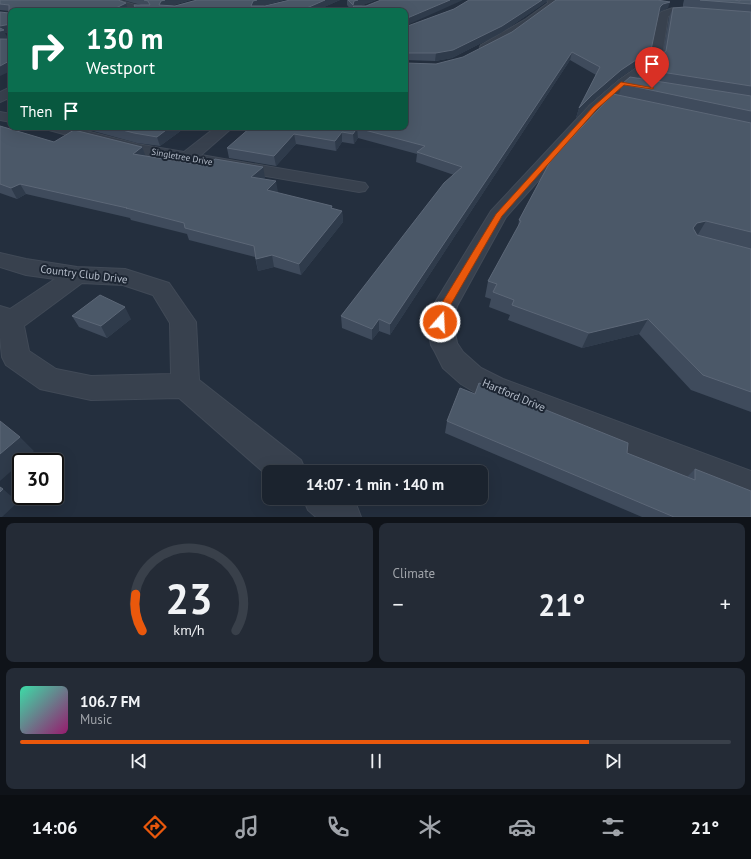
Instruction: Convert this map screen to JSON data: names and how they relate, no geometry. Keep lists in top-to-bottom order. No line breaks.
{"streets":{"street":["Singletree Drive","Country Club Drive","Hartford Drive"]},"page":{"turn":["130 m","Westport"],"then":"Then","limit":"30","trip":"14:07 · 1 min · 140 m","tile":"Climate","heat":["−","21°","+"],"song":["106.7 FM","Music"],"tabs":["14:06","21°"],"gauge":["23","km/h"]}}
